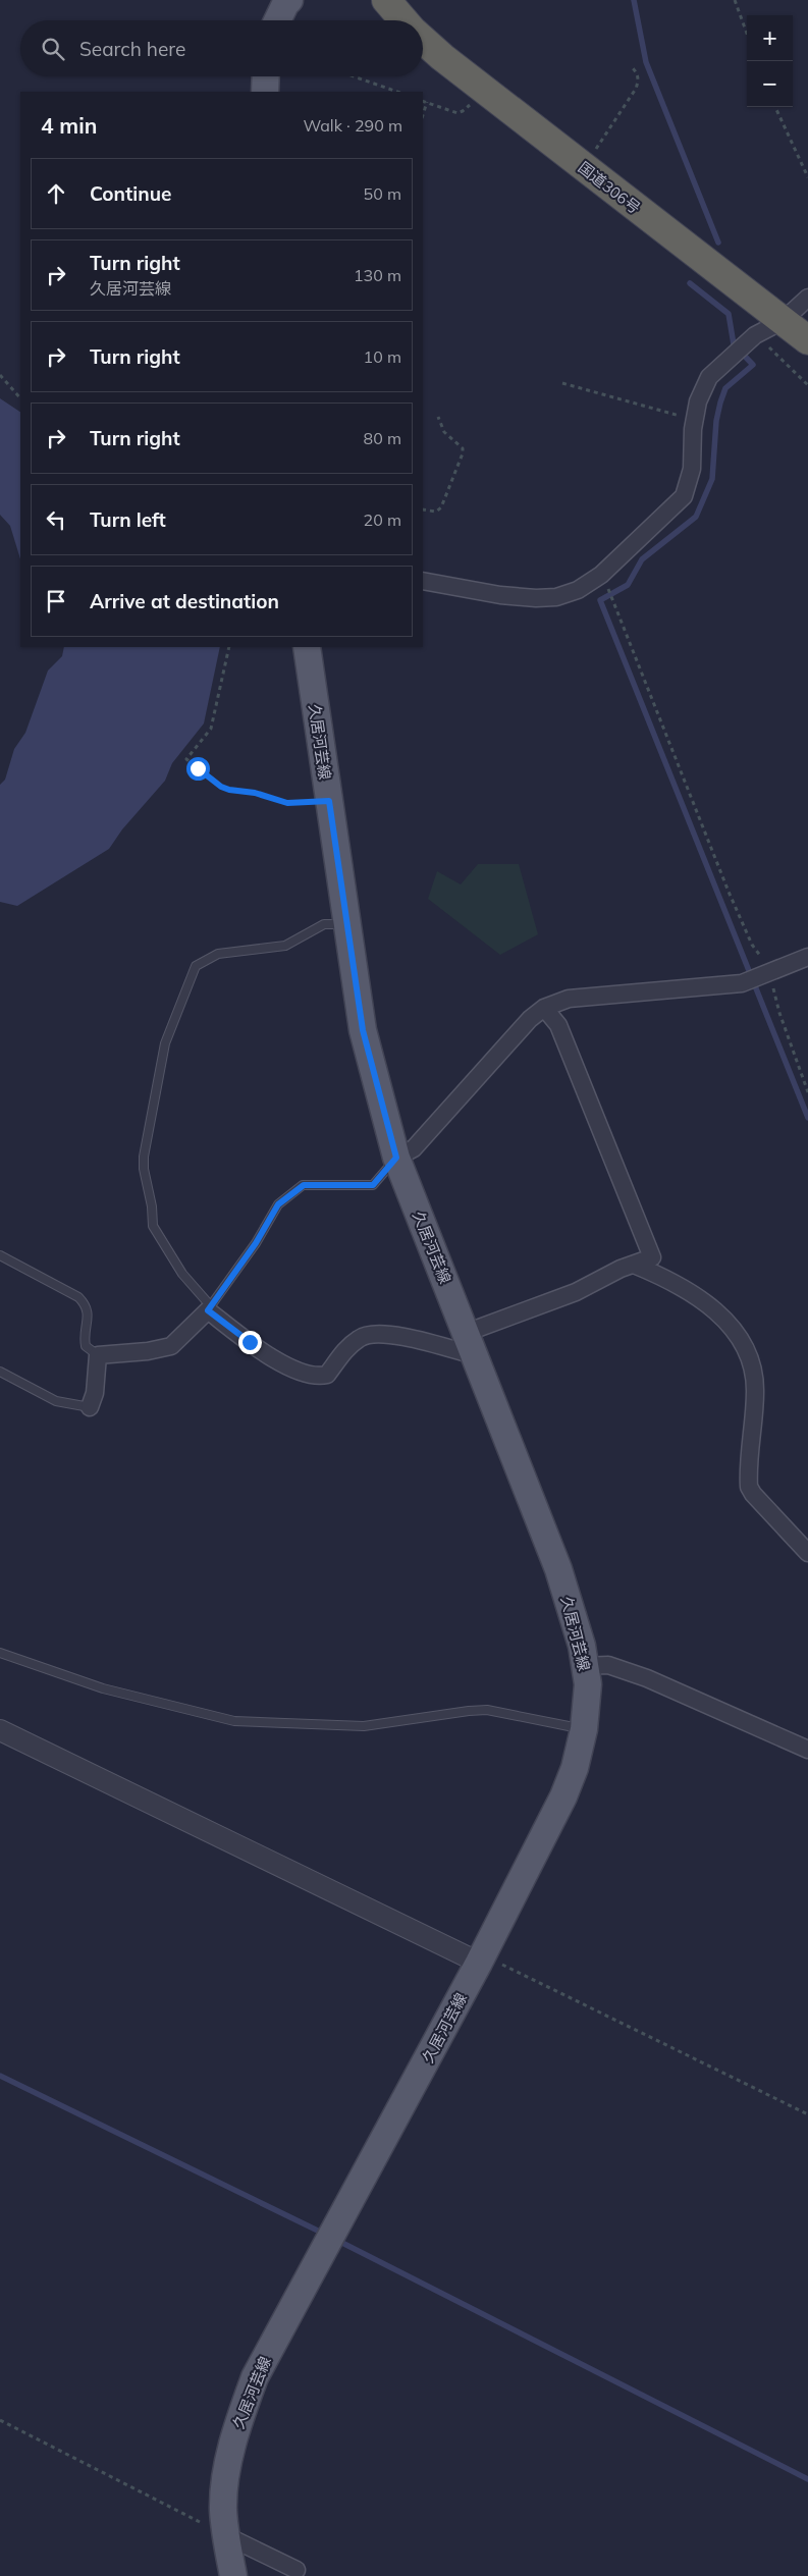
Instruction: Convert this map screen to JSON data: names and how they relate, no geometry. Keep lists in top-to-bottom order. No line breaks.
{"streets":{"highway":["国道306号"],"main road":["久居河芸線"]},"page":{"map_buttons":["+","−"],"search":"Search here","heading":["4 min","Walk · 290 m"],"list":[["Continue","50 m"],["Turn right","久居河芸線","130 m"],["Turn right","10 m"],["Turn right","80 m"],["Turn left","20 m"],"Arrive at destination"]}}
